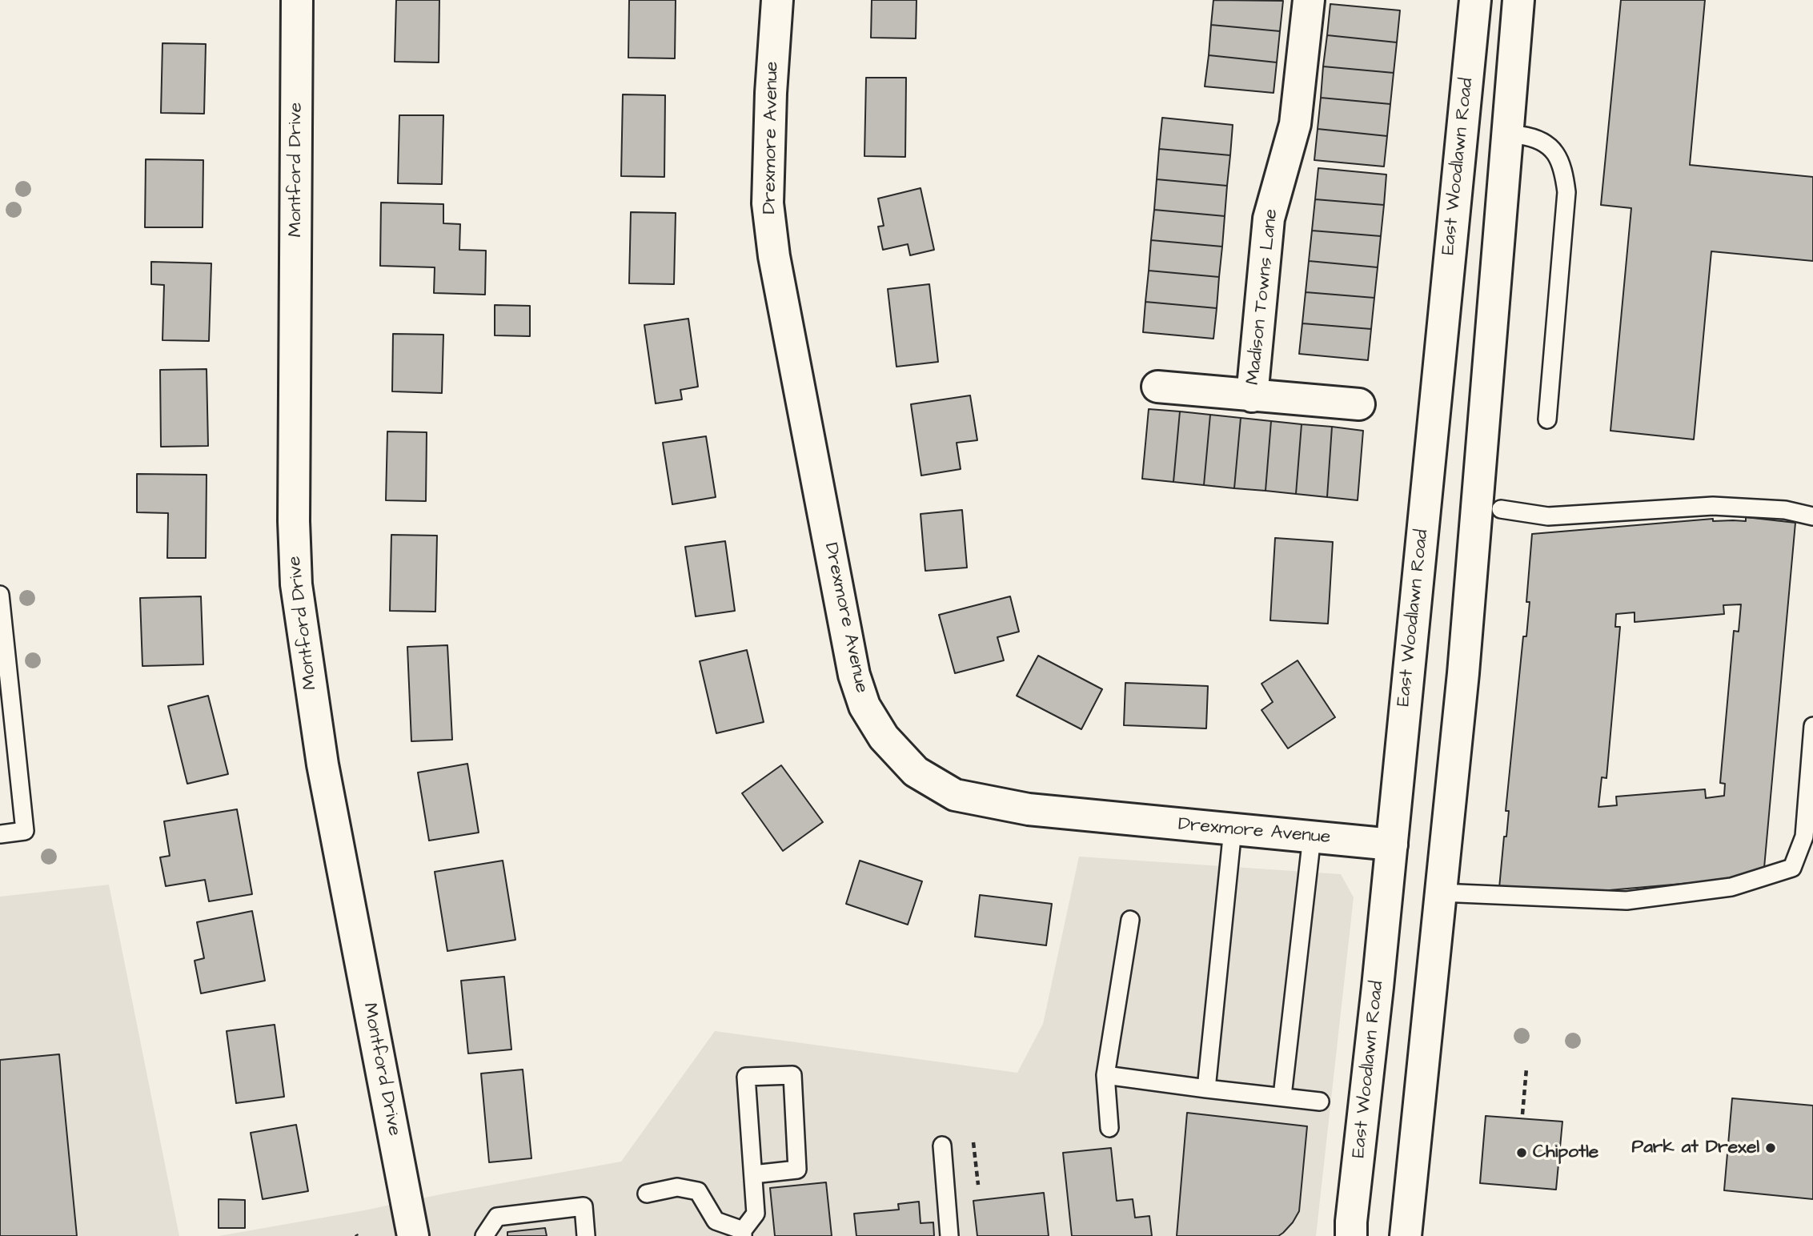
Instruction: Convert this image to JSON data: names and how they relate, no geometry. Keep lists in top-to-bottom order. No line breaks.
{"streets":{"street":["Drexmore Avenue","East Woodlawn Road","Montford Drive","Madison Towns Lane"]},"crossings":[["Drexmore Avenue","East Woodlawn Road"]],"places":["Park at Drexel","Chipotle"]}
